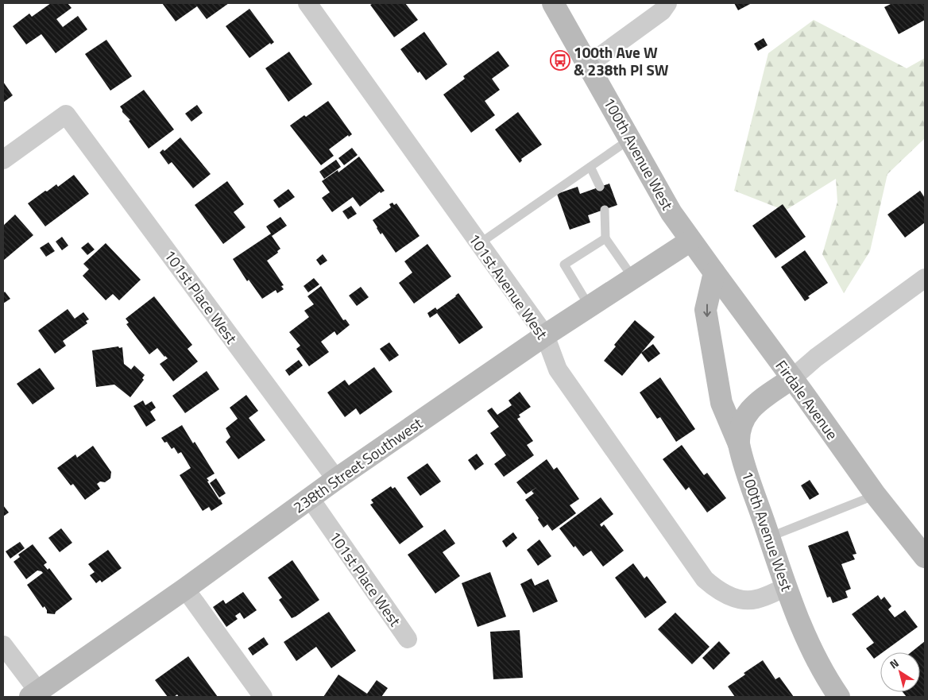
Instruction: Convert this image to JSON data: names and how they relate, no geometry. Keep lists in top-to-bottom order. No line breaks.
{"streets":{"street":["100th Avenue West","101st Avenue West","101st Place West","Firdale Avenue","238th Street Southwest"]},"crossings":[["100th Avenue West","101st Avenue West"],["100th Avenue West","Firdale Avenue"],["100th Avenue West","238th Street Southwest"],["101st Avenue West","238th Street Southwest"],["101st Place West","238th Street Southwest"],["Firdale Avenue","238th Street Southwest"]],"places":{"bus stop":["100th Ave W & 238th Pl SW"]},"north":"top left"}
